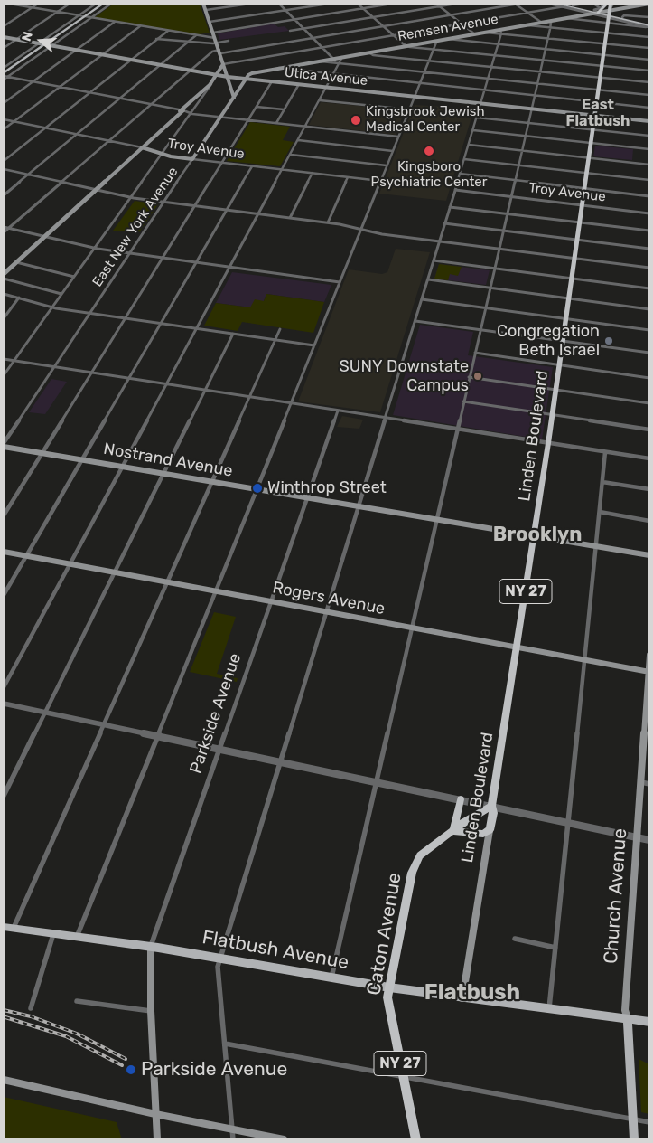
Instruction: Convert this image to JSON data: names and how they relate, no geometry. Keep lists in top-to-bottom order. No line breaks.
{"streets":{"highway":["Linden Boulevard","NY 27","Caton Avenue"],"main road":["Remsen Avenue","Utica Avenue","Troy Avenue","East New York Avenue","Nostrand Avenue","Rogers Avenue","Parkside Avenue","Church Avenue","Flatbush Avenue"]},"crossings":[["Remsen Avenue","East New York Avenue"],["Utica Avenue","East New York Avenue"],["Utica Avenue","Linden Boulevard"],["Troy Avenue","East New York Avenue"],["Troy Avenue","Linden Boulevard"],["Linden Boulevard","Nostrand Avenue"],["Linden Boulevard","Rogers Avenue"],["Linden Boulevard","Caton Avenue"],["Linden Boulevard","Flatbush Avenue"],["Nostrand Avenue","Parkside Avenue"],["Rogers Avenue","Parkside Avenue"],["Rogers Avenue","Church Avenue"],["Parkside Avenue","Flatbush Avenue"],["Church Avenue","Flatbush Avenue"],["Caton Avenue","Flatbush Avenue"]],"districts":["East Flatbush","Brooklyn","Flatbush"],"places":["Kingsbrook Jewish Medical Center","Kingsboro Psychiatric Center","Congregation Beth Israel","SUNY Downstate Campus","Winthrop Street","Parkside Avenue"],"north":"left"}
